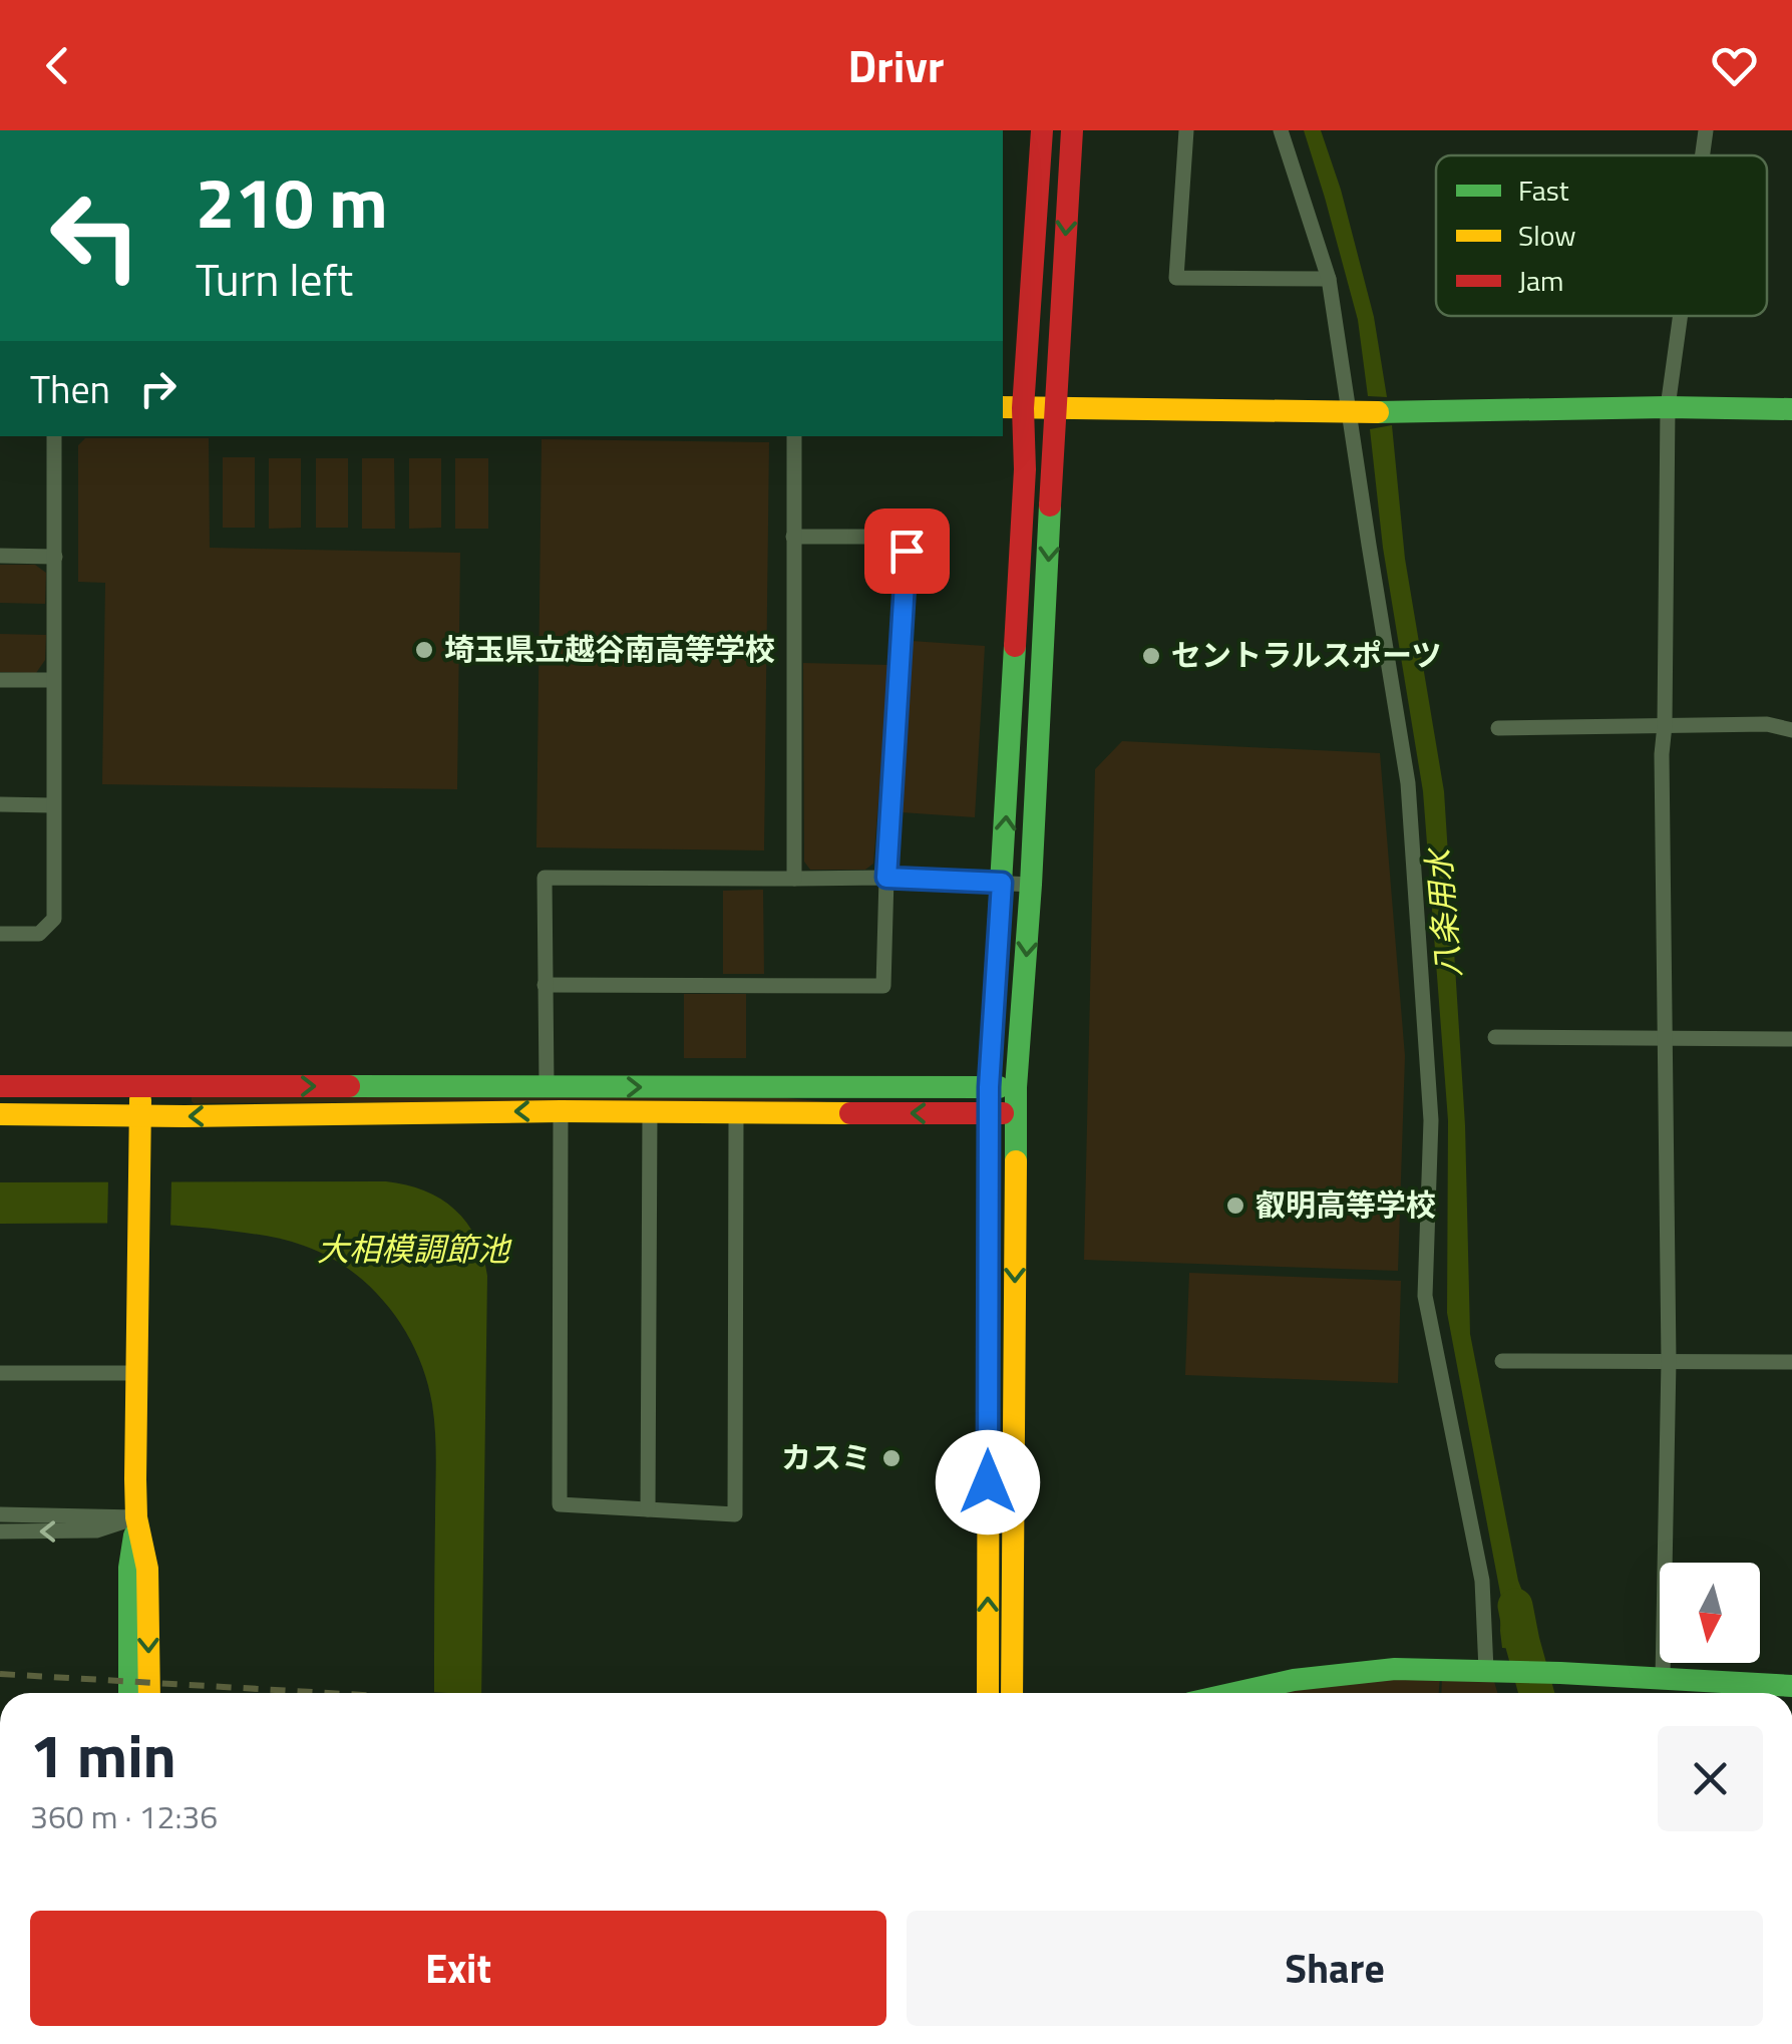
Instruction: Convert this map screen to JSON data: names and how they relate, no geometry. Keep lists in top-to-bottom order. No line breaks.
{"water":["八条用水","大相模調節池"],"places":["埼玉県立越谷南高等学校","セントラルスポーツ","叡明高等学校","カスミ"],"legend":["Fast","Slow","Jam"],"north":"bottom","page":{"header":"Drivr","turn":["210 m","Turn left"],"then":"Then","heading":["1 min","360 m · 12:36"],"buttons":["Exit","Share"]}}
